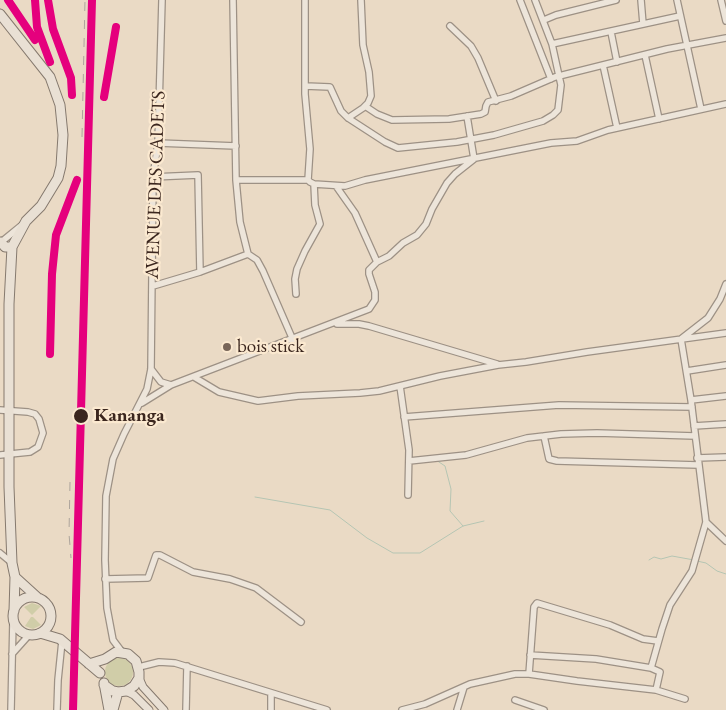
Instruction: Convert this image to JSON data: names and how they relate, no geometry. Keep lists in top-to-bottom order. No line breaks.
{"streets":{"street":["AVENUE DES CADETS"]},"places":["bois stick","Kananga"]}
